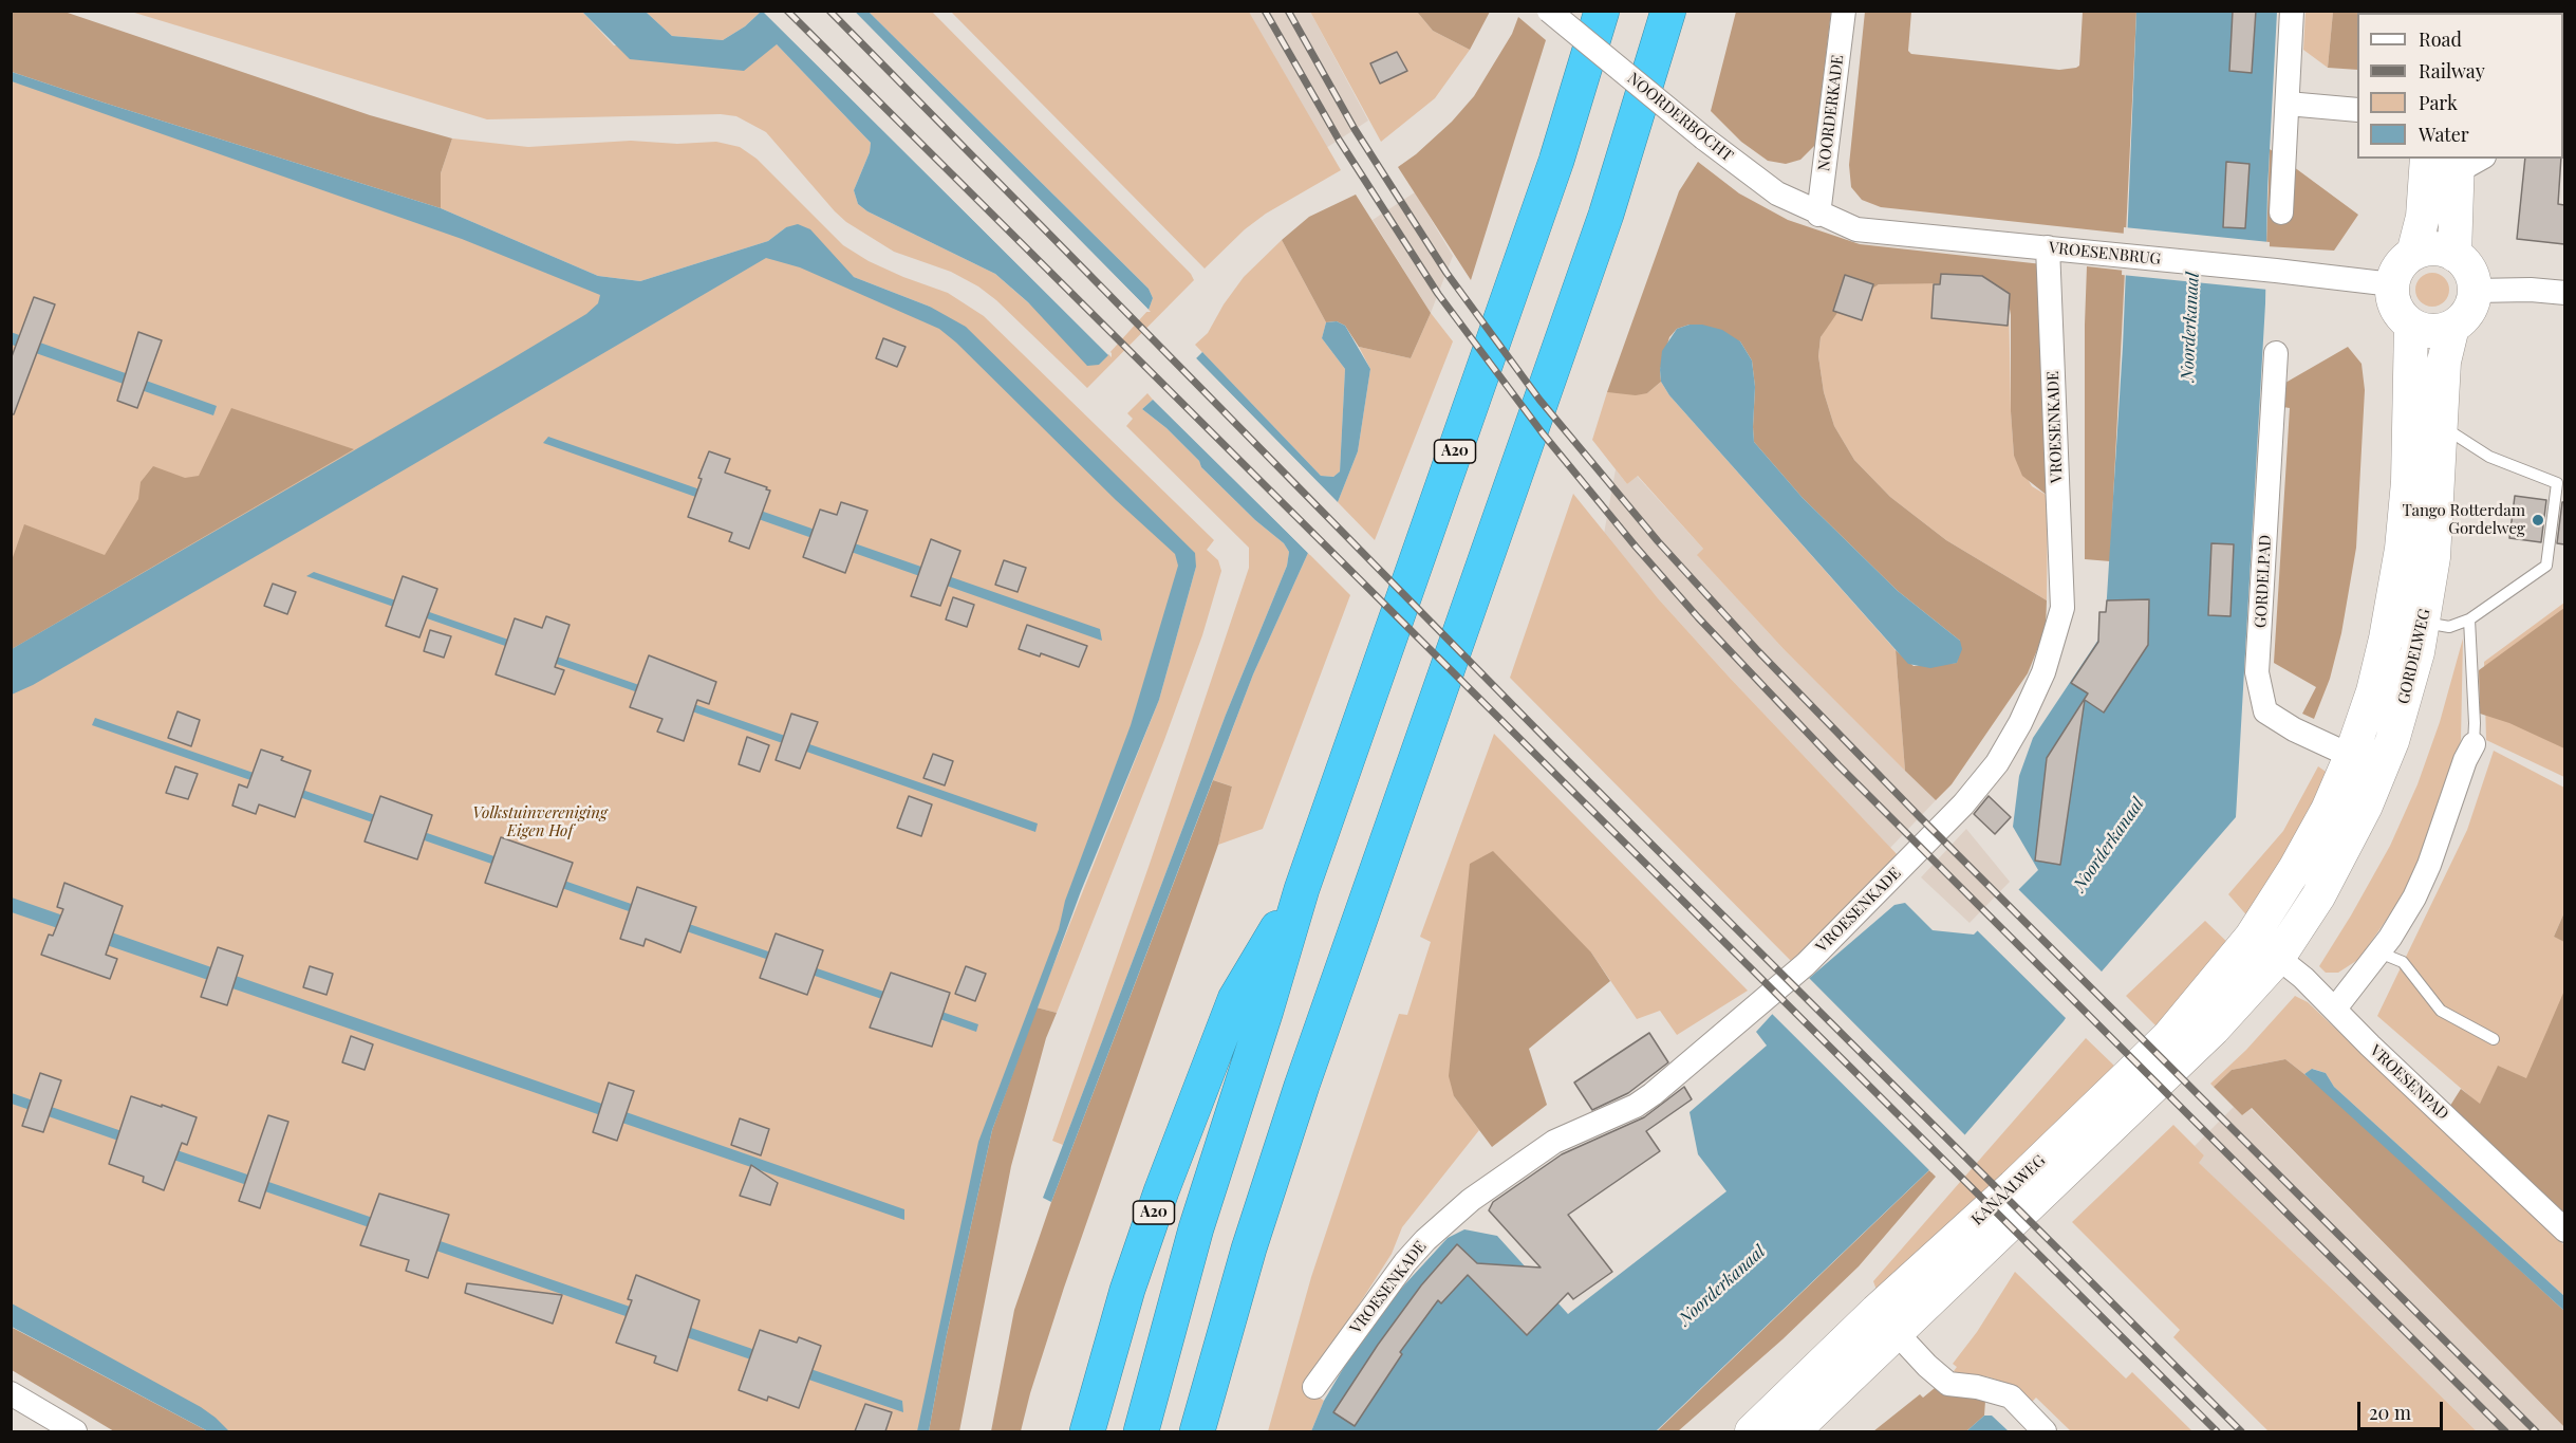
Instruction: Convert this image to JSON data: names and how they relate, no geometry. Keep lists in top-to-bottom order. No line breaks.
{"streets":{"highway":["A20"],"main road":["GORDELWEG","KANAALWEG"],"street":["NOORDERKADE","NOORDERBOCHT","VROESENBRUG","VROESENKADE","GORDELPAD","VROESENPAD"]},"crossings":[["NOORDERKADE","NOORDERBOCHT"],["NOORDERKADE","VROESENBRUG"],["NOORDERBOCHT","VROESENBRUG"],["VROESENBRUG","VROESENKADE"],["VROESENBRUG","GORDELWEG"],["GORDELPAD","GORDELWEG"],["GORDELWEG","VROESENPAD"],["GORDELWEG","KANAALWEG"],["VROESENPAD","KANAALWEG"]],"water":["Noorderkanaal"],"parks":["Volkstuinvereniging Eigen Hof"],"places":["Tango Rotterdam Gordelweg"],"legend":["Road","Railway","Park","Water"],"scale_bar":"20 m"}
